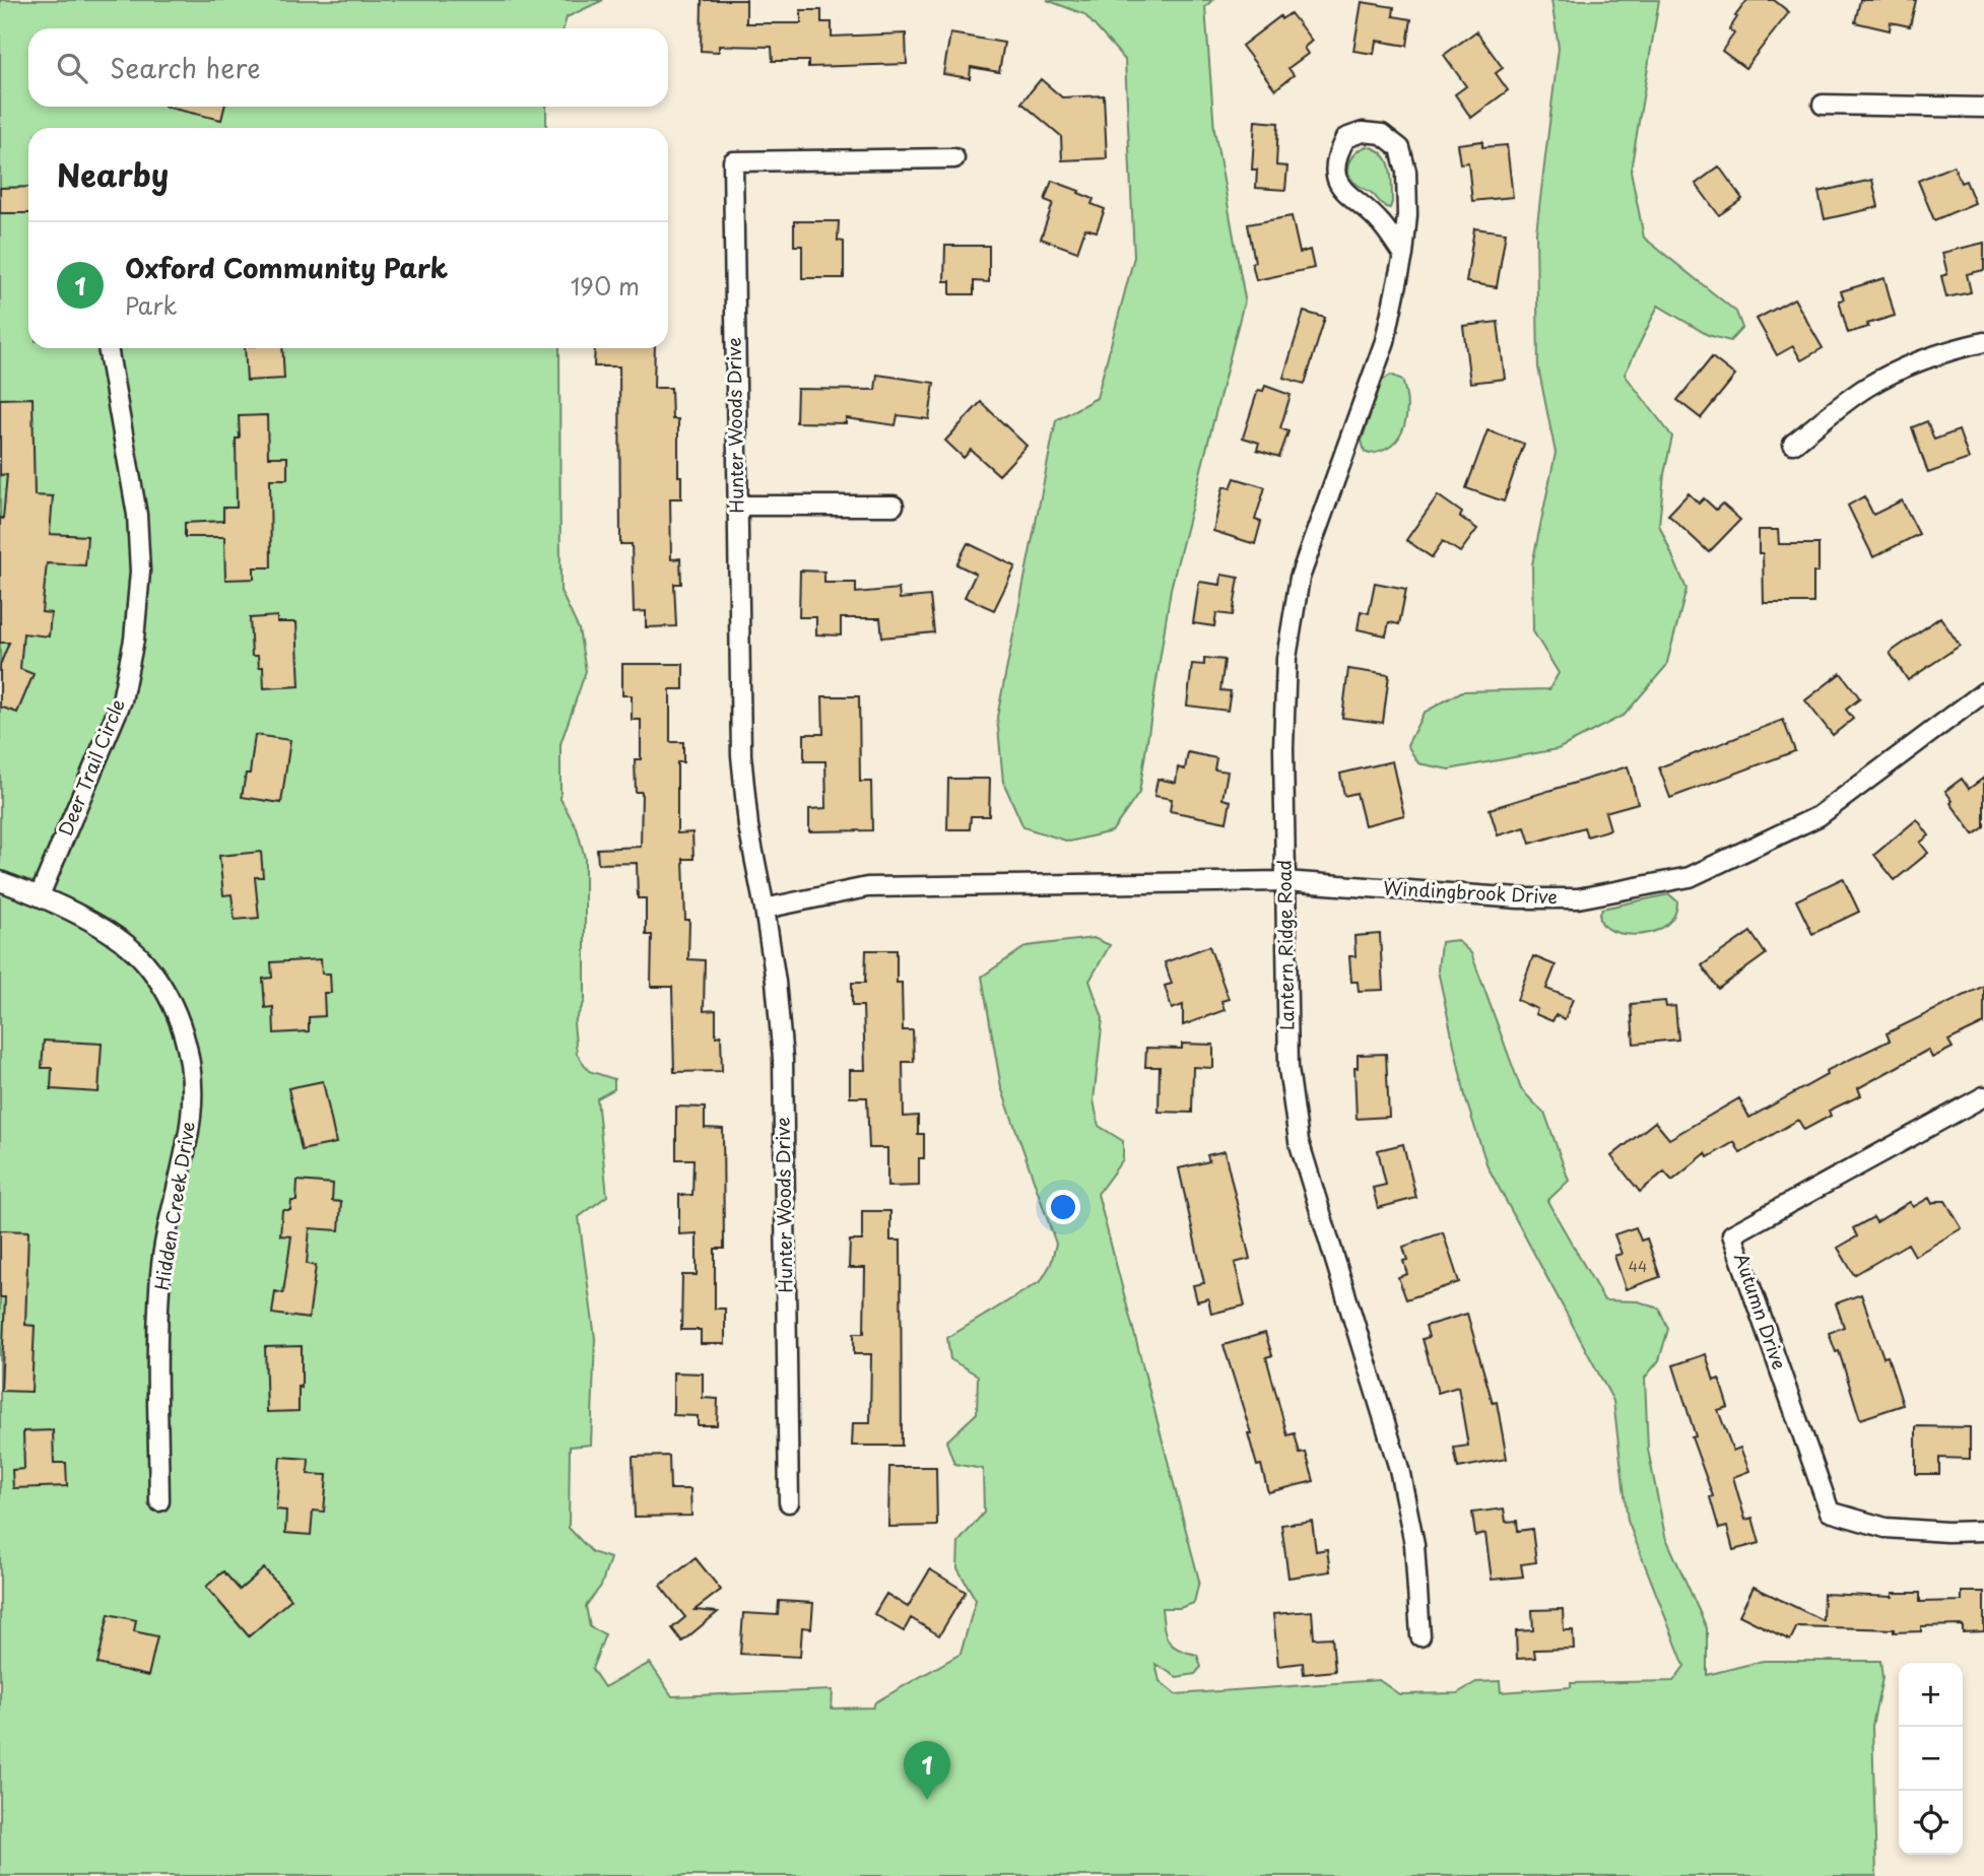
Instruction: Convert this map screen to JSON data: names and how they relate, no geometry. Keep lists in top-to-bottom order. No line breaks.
{"streets":{"street":["Hunter Woods Drive","Deer Trail Circle","Windingbrook Drive","Lantern Ridge Road","Hidden Creek Drive","Autumn Drive"]},"crossings":[["Deer Trail Circle","Hidden Creek Drive"],["Windingbrook Drive","Lantern Ridge Road"]],"house_numbers":["44"],"page":{"search":"Search here","heading":"Nearby","list":[{"mark":"1","name":"Oxford Community Park","note":"Park","value":"190 m"}],"map_buttons":["+","−"],"pins":"1"}}
